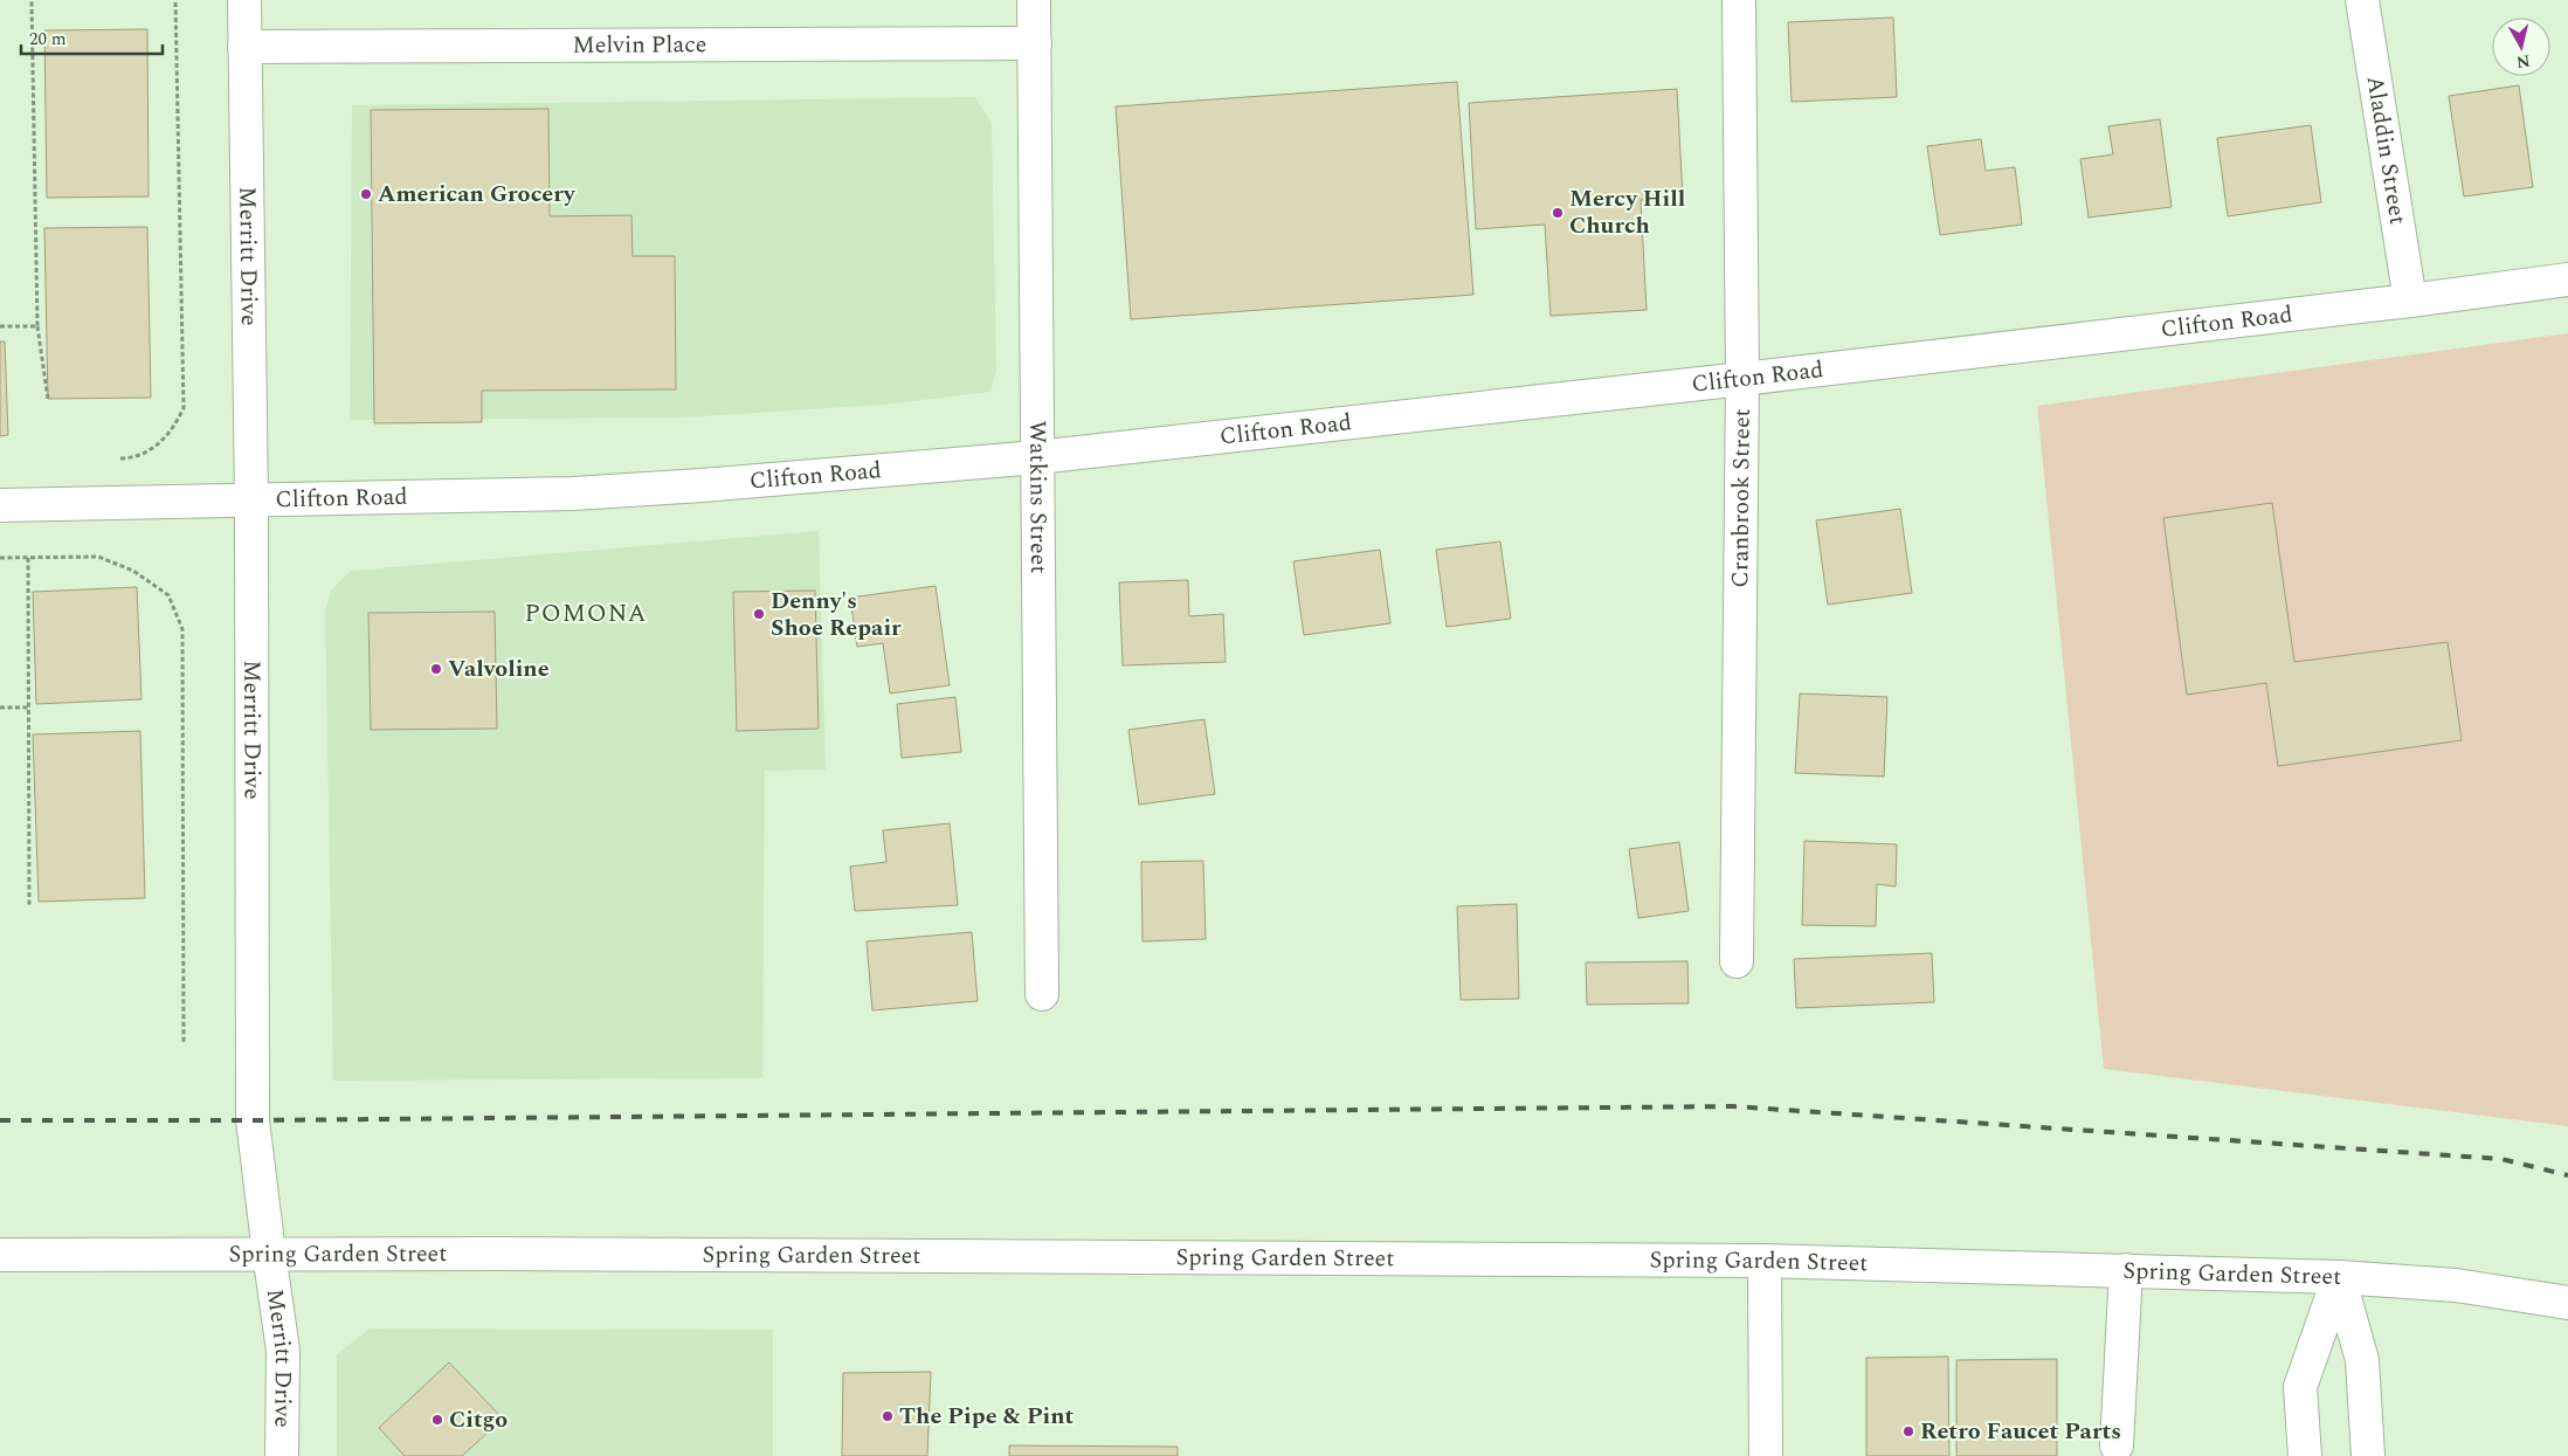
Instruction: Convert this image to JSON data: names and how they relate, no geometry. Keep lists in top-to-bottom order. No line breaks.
{"streets":{"main road":["Melvin Place","Aladdin Street","Merritt Drive","Clifton Road","Watkins Street","Cranbrook Street","Spring Garden Street"]},"crossings":[["Melvin Place","Merritt Drive"],["Melvin Place","Watkins Street"],["Aladdin Street","Clifton Road"],["Merritt Drive","Clifton Road"],["Merritt Drive","Spring Garden Street"],["Clifton Road","Watkins Street"],["Clifton Road","Cranbrook Street"]],"districts":["POMONA"],"places":["American Grocery","Mercy Hill Church","Denny's Shoe Repair","Valvoline","The Pipe & Pint","Citgo","Retro Faucet Parts"],"scale_bar":"20 m","north":"bottom"}
